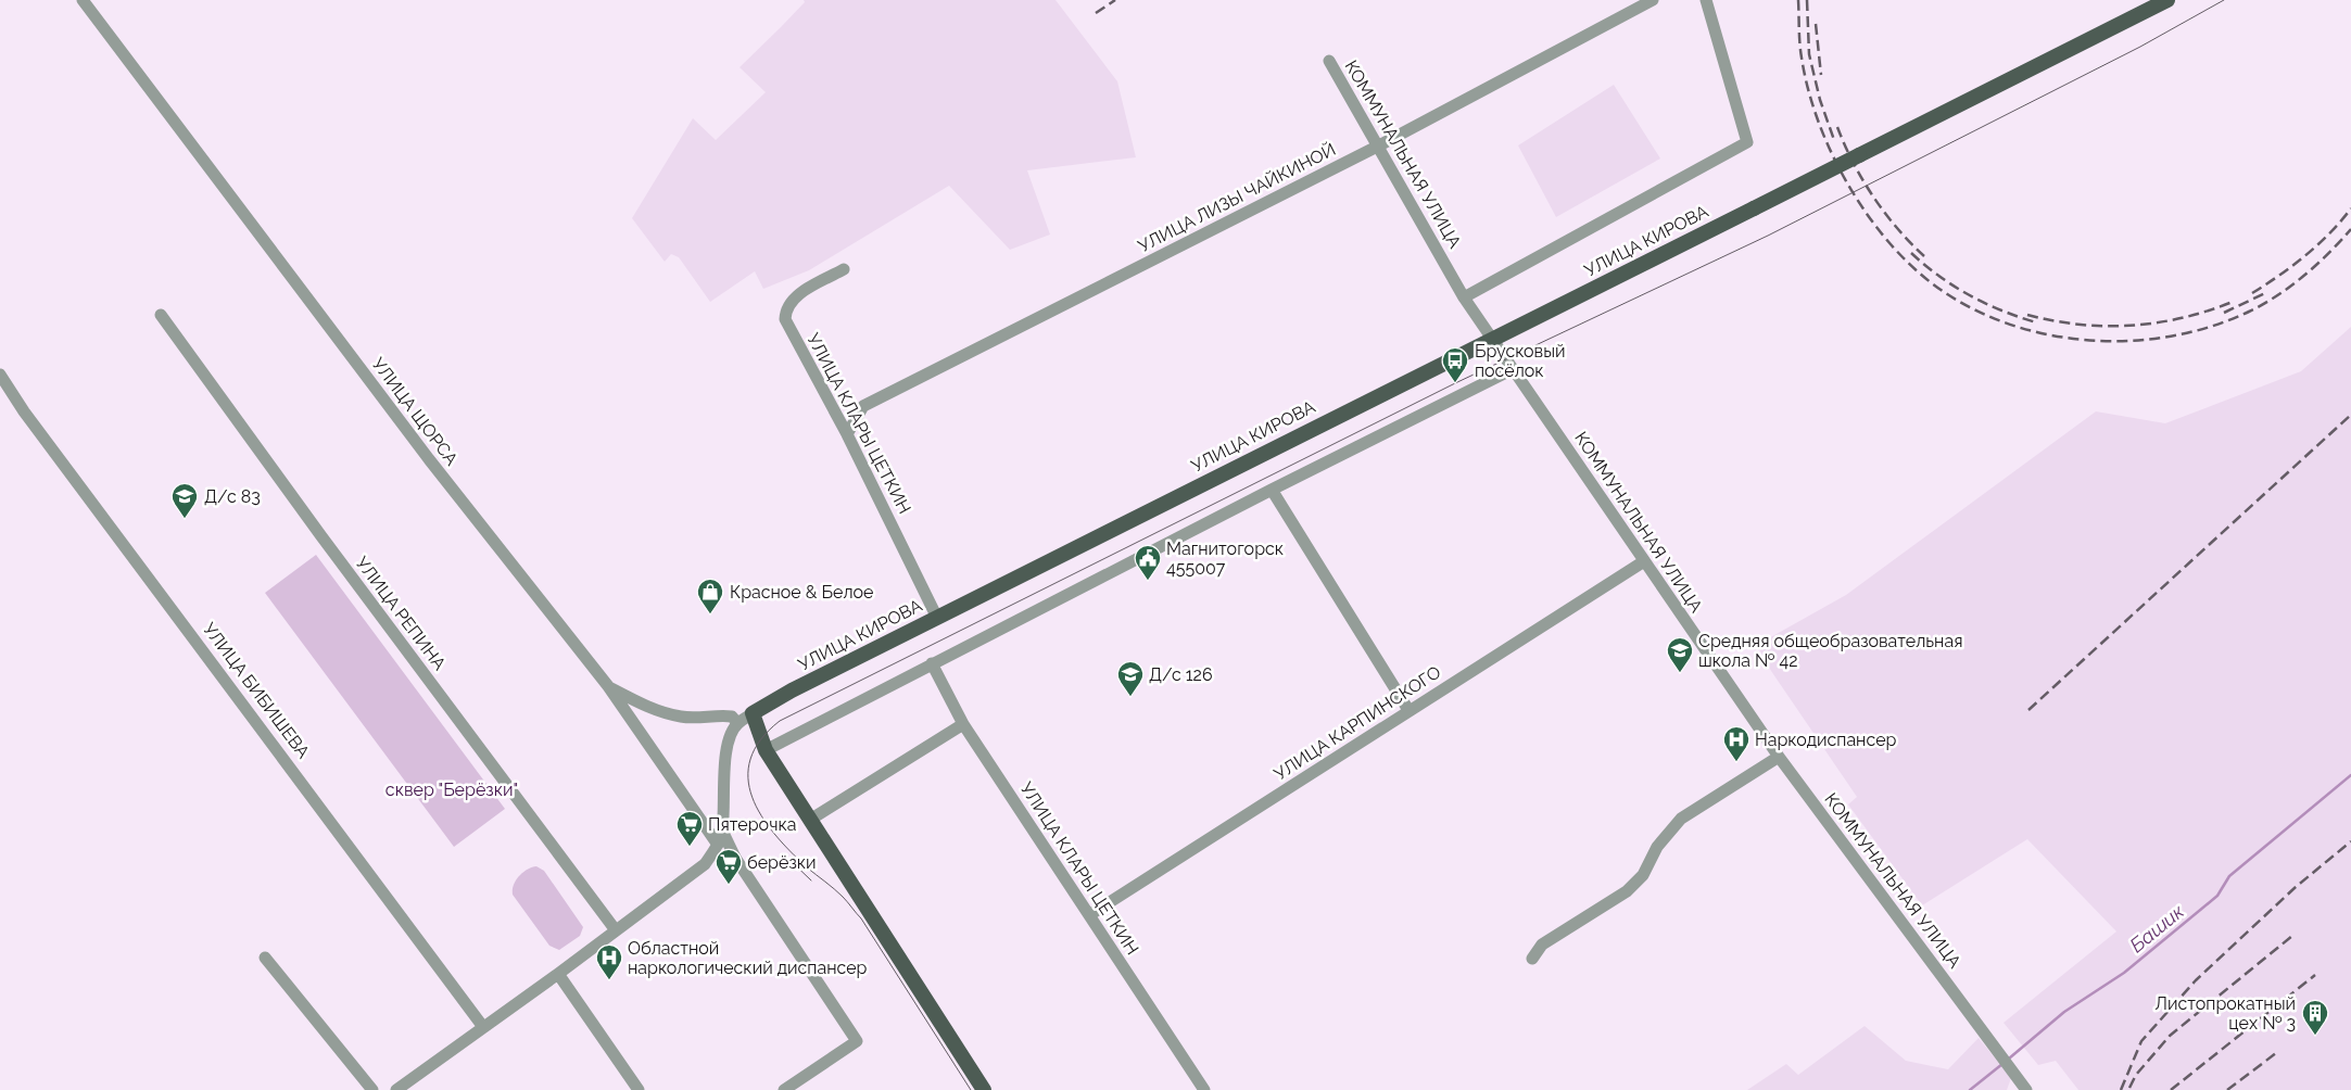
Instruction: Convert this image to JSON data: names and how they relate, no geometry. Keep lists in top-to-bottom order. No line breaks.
{"streets":{"main road":["УЛИЦА КИРОВА"],"street":["КОММУНАЛЬНАЯ УЛИЦА","УЛИЦА ЛИЗЫ ЧАЙКИНОЙ","УЛИЦА ЩОРСА","УЛИЦА КЛАРЫ ЦЕТКИН","УЛИЦА РЕПИНА","УЛИЦА БИБИШЕВА","УЛИЦА КАРПИНСКОГО"]},"crossings":[["КОММУНАЛЬНАЯ УЛИЦА","УЛИЦА ЛИЗЫ ЧАЙКИНОЙ"],["КОММУНАЛЬНАЯ УЛИЦА","УЛИЦА КИРОВА"],["КОММУНАЛЬНАЯ УЛИЦА","УЛИЦА КАРПИНСКОГО"],["УЛИЦА ЛИЗЫ ЧАЙКИНОЙ","УЛИЦА КЛАРЫ ЦЕТКИН"],["УЛИЦА КИРОВА","УЛИЦА КЛАРЫ ЦЕТКИН"],["УЛИЦА КЛАРЫ ЦЕТКИН","УЛИЦА КАРПИНСКОГО"]],"water":["Башик"],"parks":["сквер \"Берёзки\""],"places":{"bus stop":["Брусковый посёлок"],"school or university":["Д/с 83","Средняя общеобразовательная школа № 42","Д/с 126"],"public building":["Магнитогорск 455007"],"shop":["Красное & Белое"],"hospital":["Наркодиспансер","Областной наркологический диспансер"],"supermarket":["Пятерочка","берёзки"],"building":["Листопрокатный цех № 3"]}}
